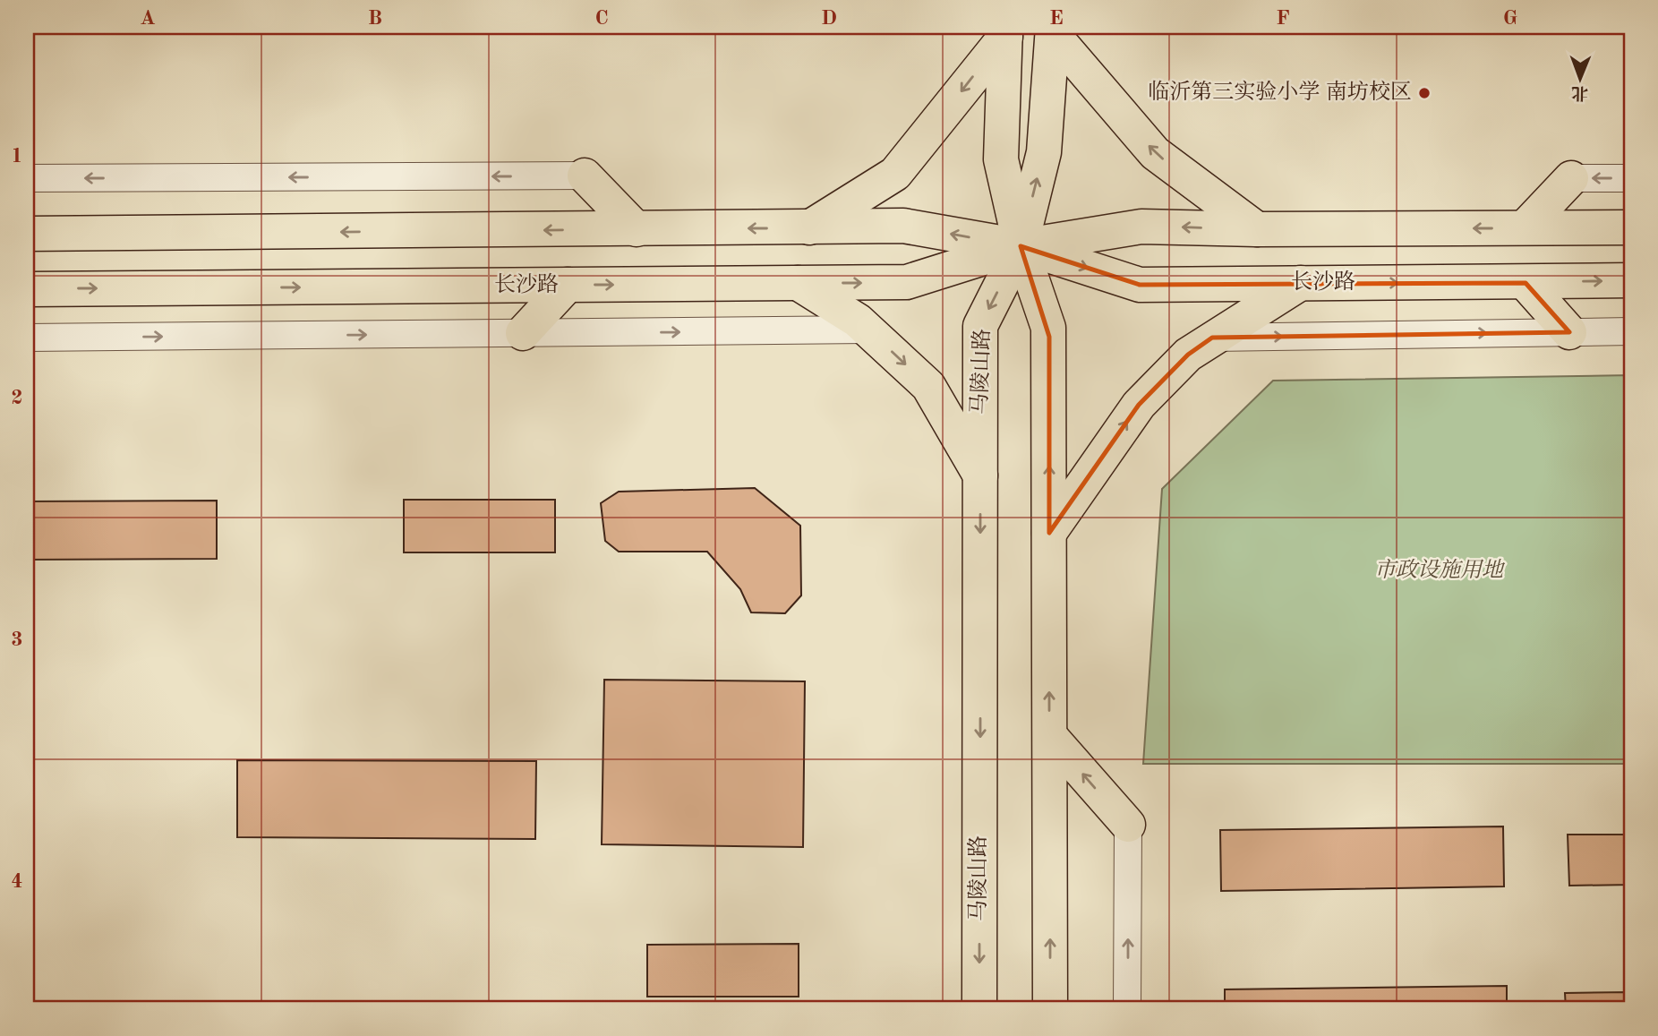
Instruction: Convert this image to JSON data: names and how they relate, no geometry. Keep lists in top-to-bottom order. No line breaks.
{"streets":{"main road":["长沙路","马陵山路"]},"crossings":[["长沙路","马陵山路"]],"parks":["市政设施用地"],"places":["临沂第三实验小学 南坊校区"],"north":"bottom","grid":{"columns":["A","B","C","D","E","F","G"],"rows":["1","2","3","4"]}}
